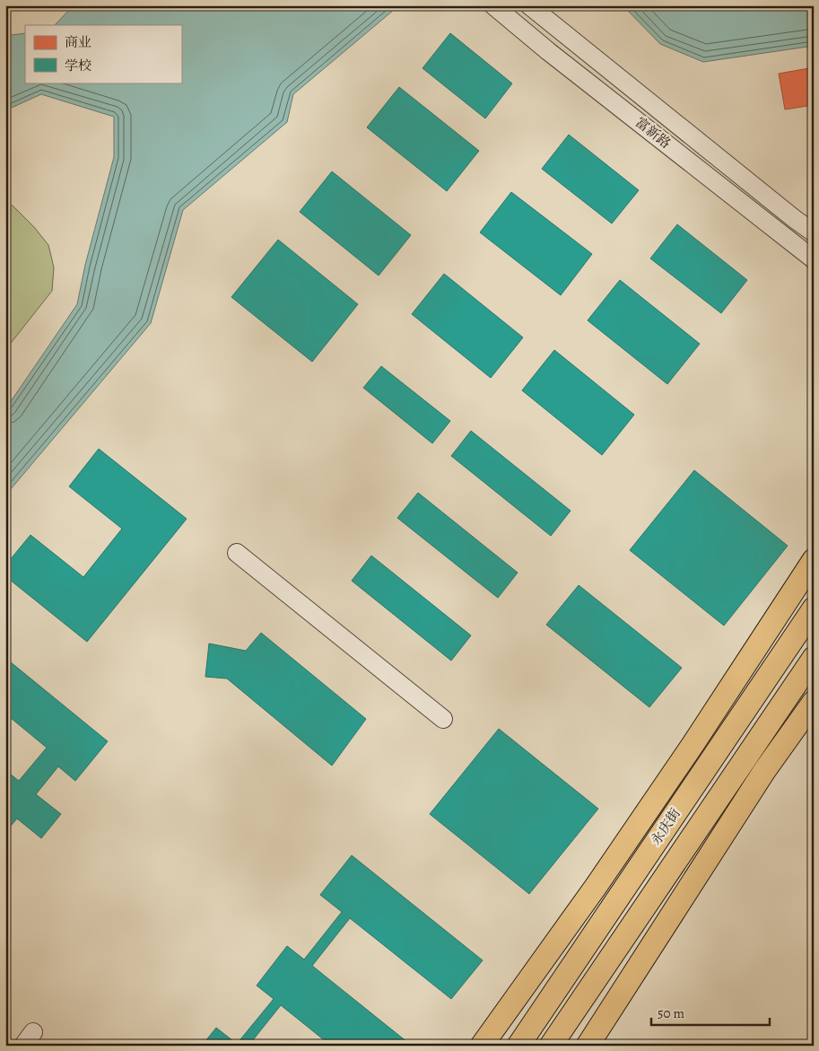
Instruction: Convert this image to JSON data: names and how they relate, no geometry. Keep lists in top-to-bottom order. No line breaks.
{"streets":{"main road":["永庆街"],"street":["富新路"]},"legend":["商业","学校"],"scale_bar":"50 m"}
